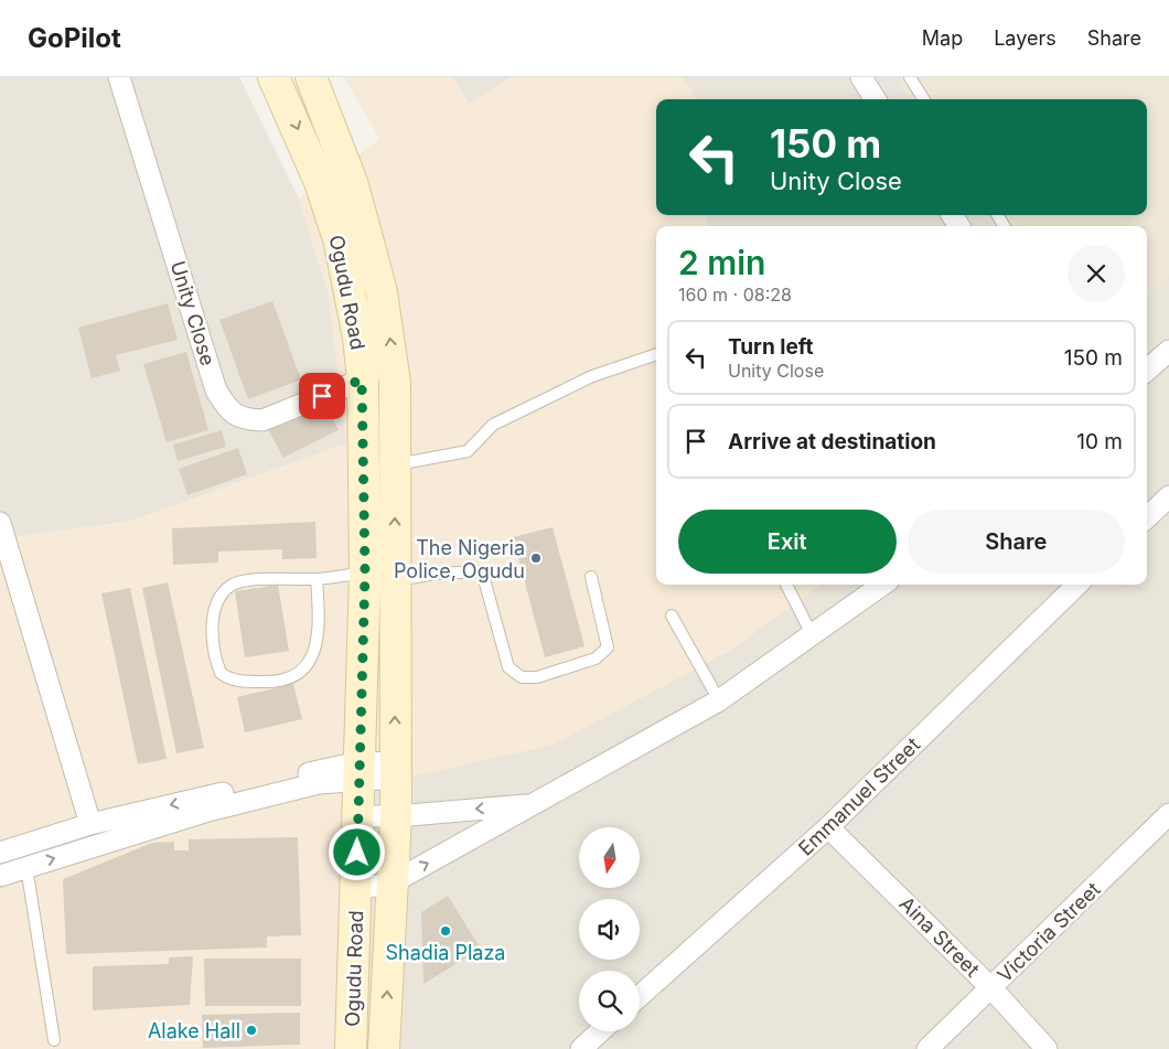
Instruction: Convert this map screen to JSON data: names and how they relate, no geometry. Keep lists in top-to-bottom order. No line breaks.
{"streets":{"main road":["Ogudu Road"],"street":["Unity Close","Emmanuel Street","Victoria Street","Aina Street"]},"crossings":[["Ogudu Road","Unity Close"],["Emmanuel Street","Aina Street"],["Victoria Street","Aina Street"]],"places":["The Nigeria Police, Ogudu","Shadia Plaza","Alake Hall"],"north":"bottom","page":{"header":"GoPilot","nav":["Map","Layers","Share"],"turn":["150 m","Unity Close"],"heading":["2 min","160 m · 08:28"],"list":[{"name":"Turn left","note":"Unity Close","value":"150 m"},{"name":"Arrive at destination","value":"10 m"}],"buttons":["Exit","Share"]}}
